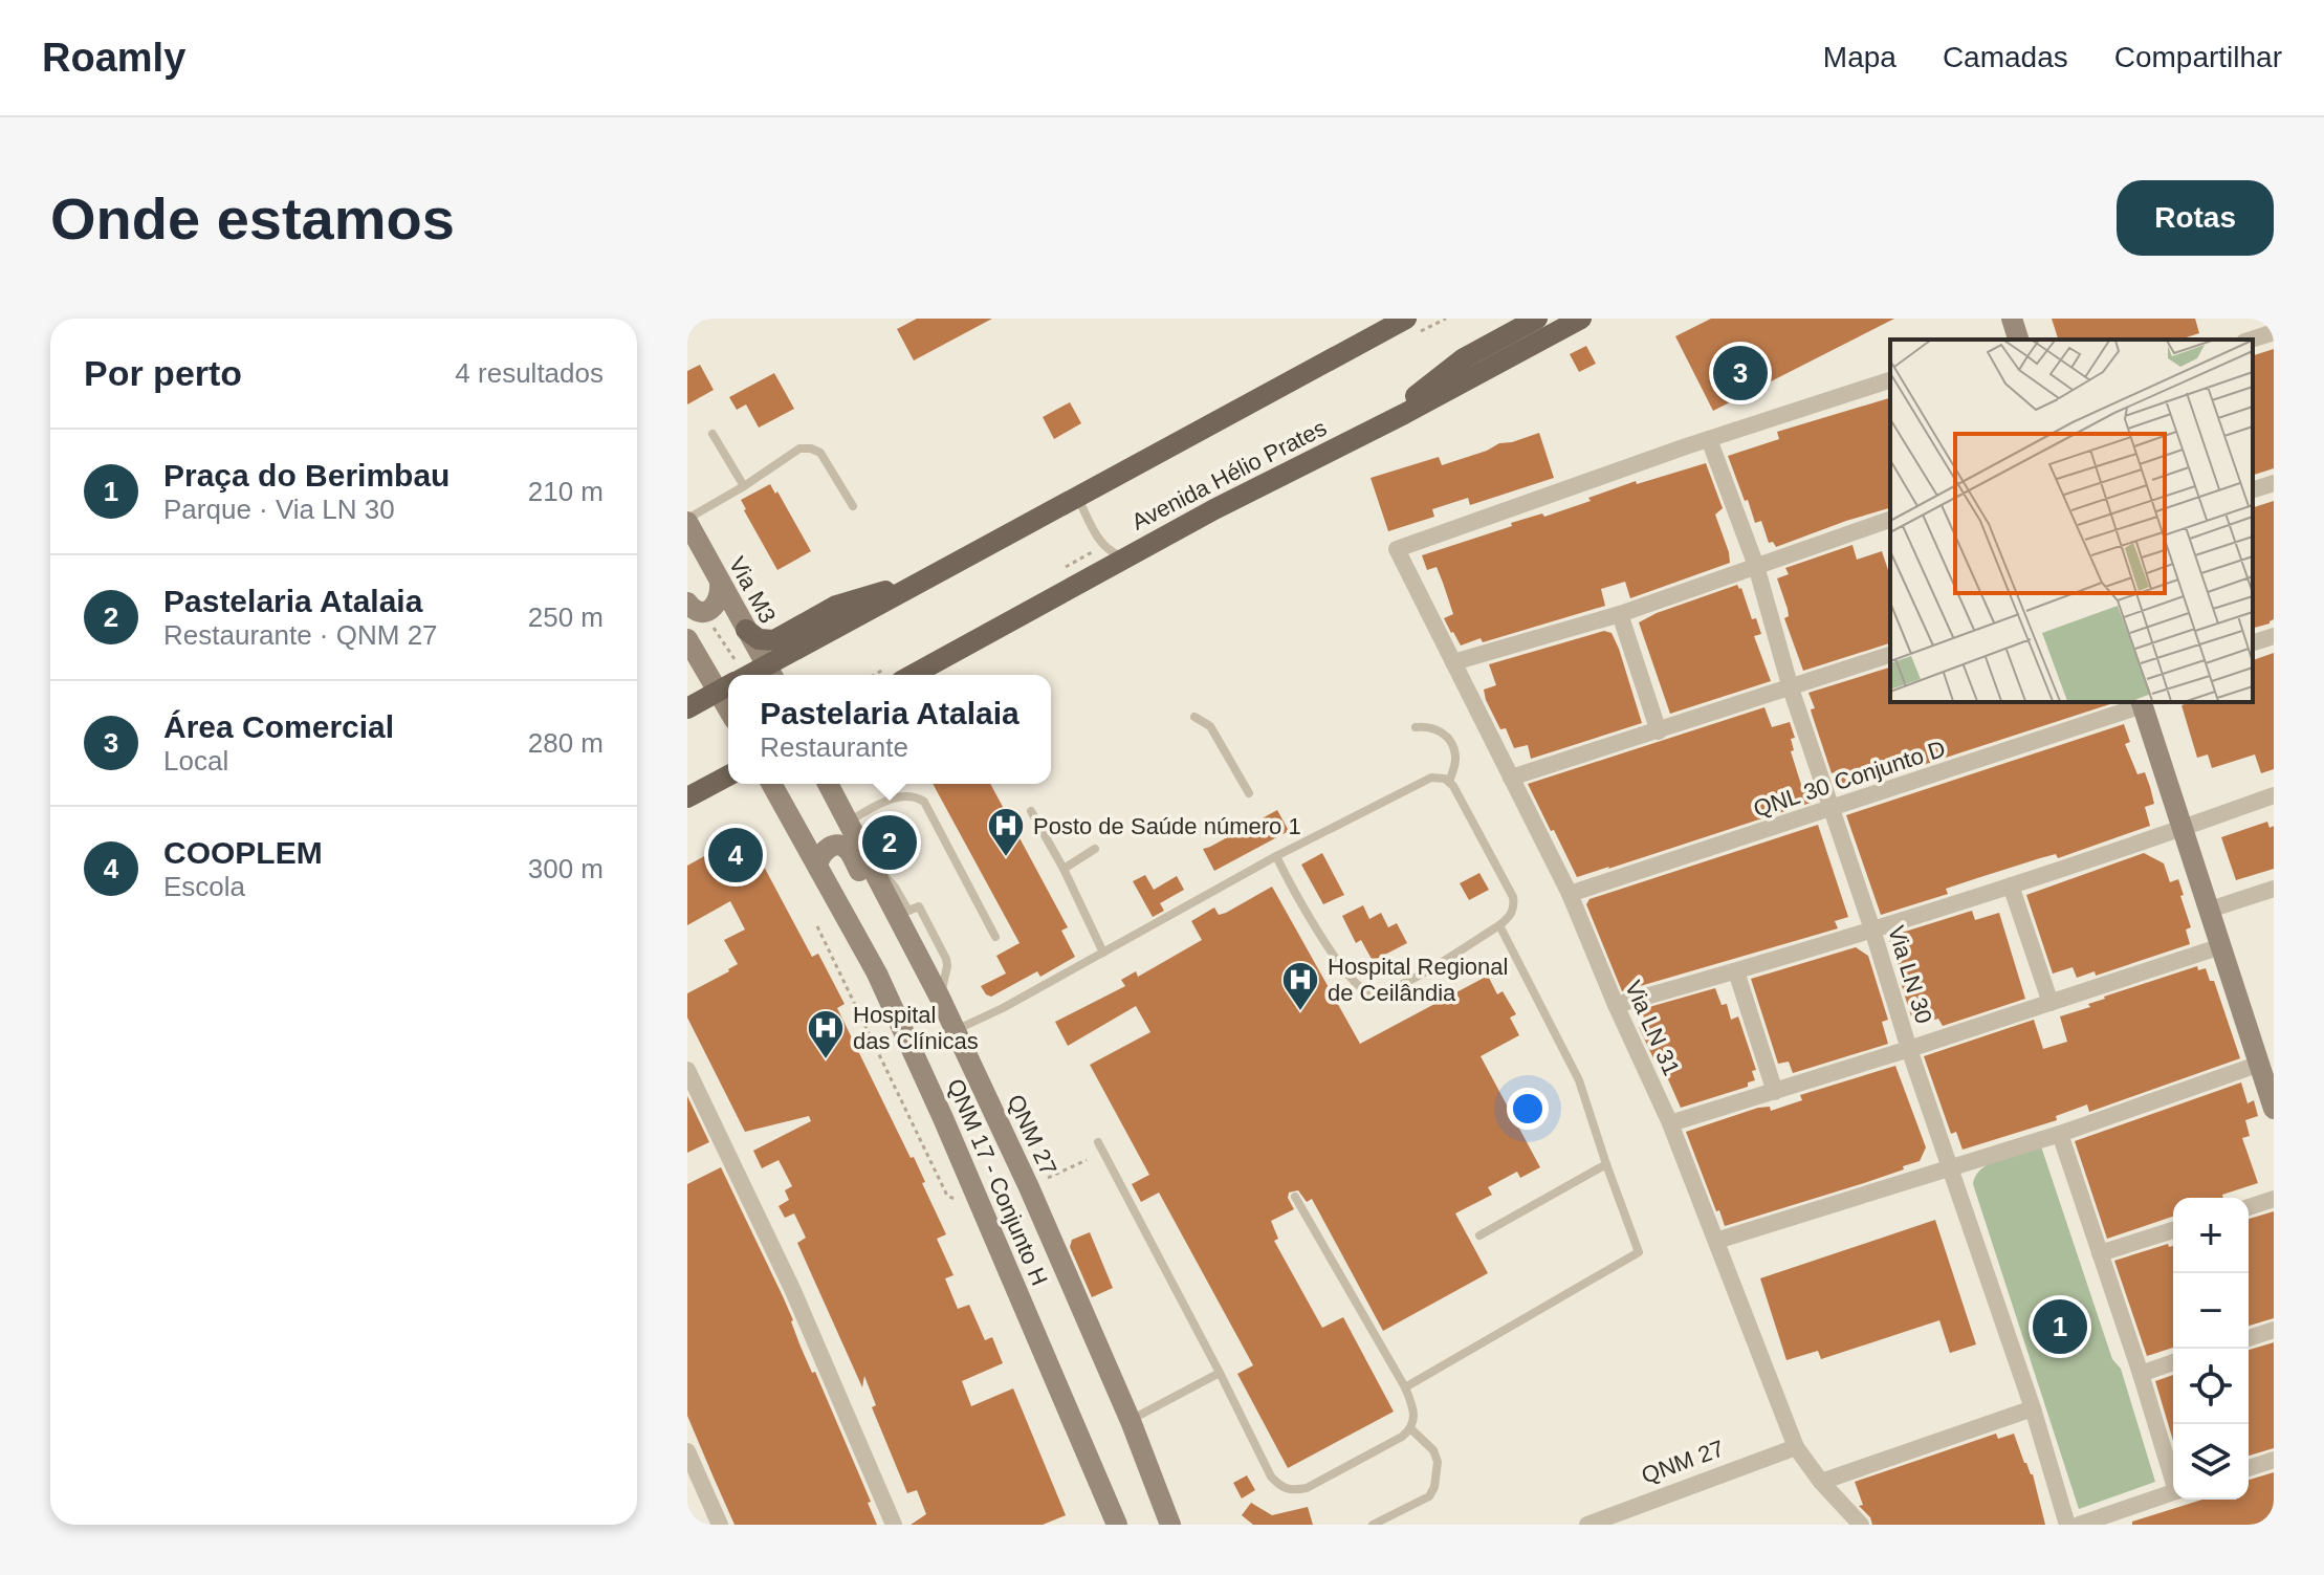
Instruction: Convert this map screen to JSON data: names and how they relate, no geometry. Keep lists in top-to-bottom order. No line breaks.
{"streets":{"main road":["Avenida Hélio Prates","Via M3","QNM 27","QNM 17 - Conjunto H"],"street":["QNL 30 Conjunto D","Via LN 30","Via LN 31"]},"crossings":[["QNL 30 Conjunto D","Via LN 30"],["QNL 30 Conjunto D","Via LN 31"],["Via LN 30","Via LN 31"],["Via LN 31","QNM 27"]],"places":{"hospital":["Posto de Saúde número 1","Hospital Regional de Ceilândia","Hospital das Clínicas"]},"page":{"header":"Roamly","nav":["Mapa","Camadas","Compartilhar"],"buttons":"Rotas","title":"Onde estamos","heading":["Por perto","4 resultados"],"pins":["3","2","4","1"],"list":[{"mark":"1","name":"Praça do Berimbau","note":"Parque · Via LN 30","value":"210 m"},{"mark":"2","name":"Pastelaria Atalaia","note":"Restaurante · QNM 27","value":"250 m"},{"mark":"3","name":"Área Comercial","note":"Local","value":"280 m"},{"mark":"4","name":"COOPLEM","note":"Escola","value":"300 m"}],"popup":["Pastelaria Atalaia","Restaurante"],"map_buttons":["+","−"]}}
